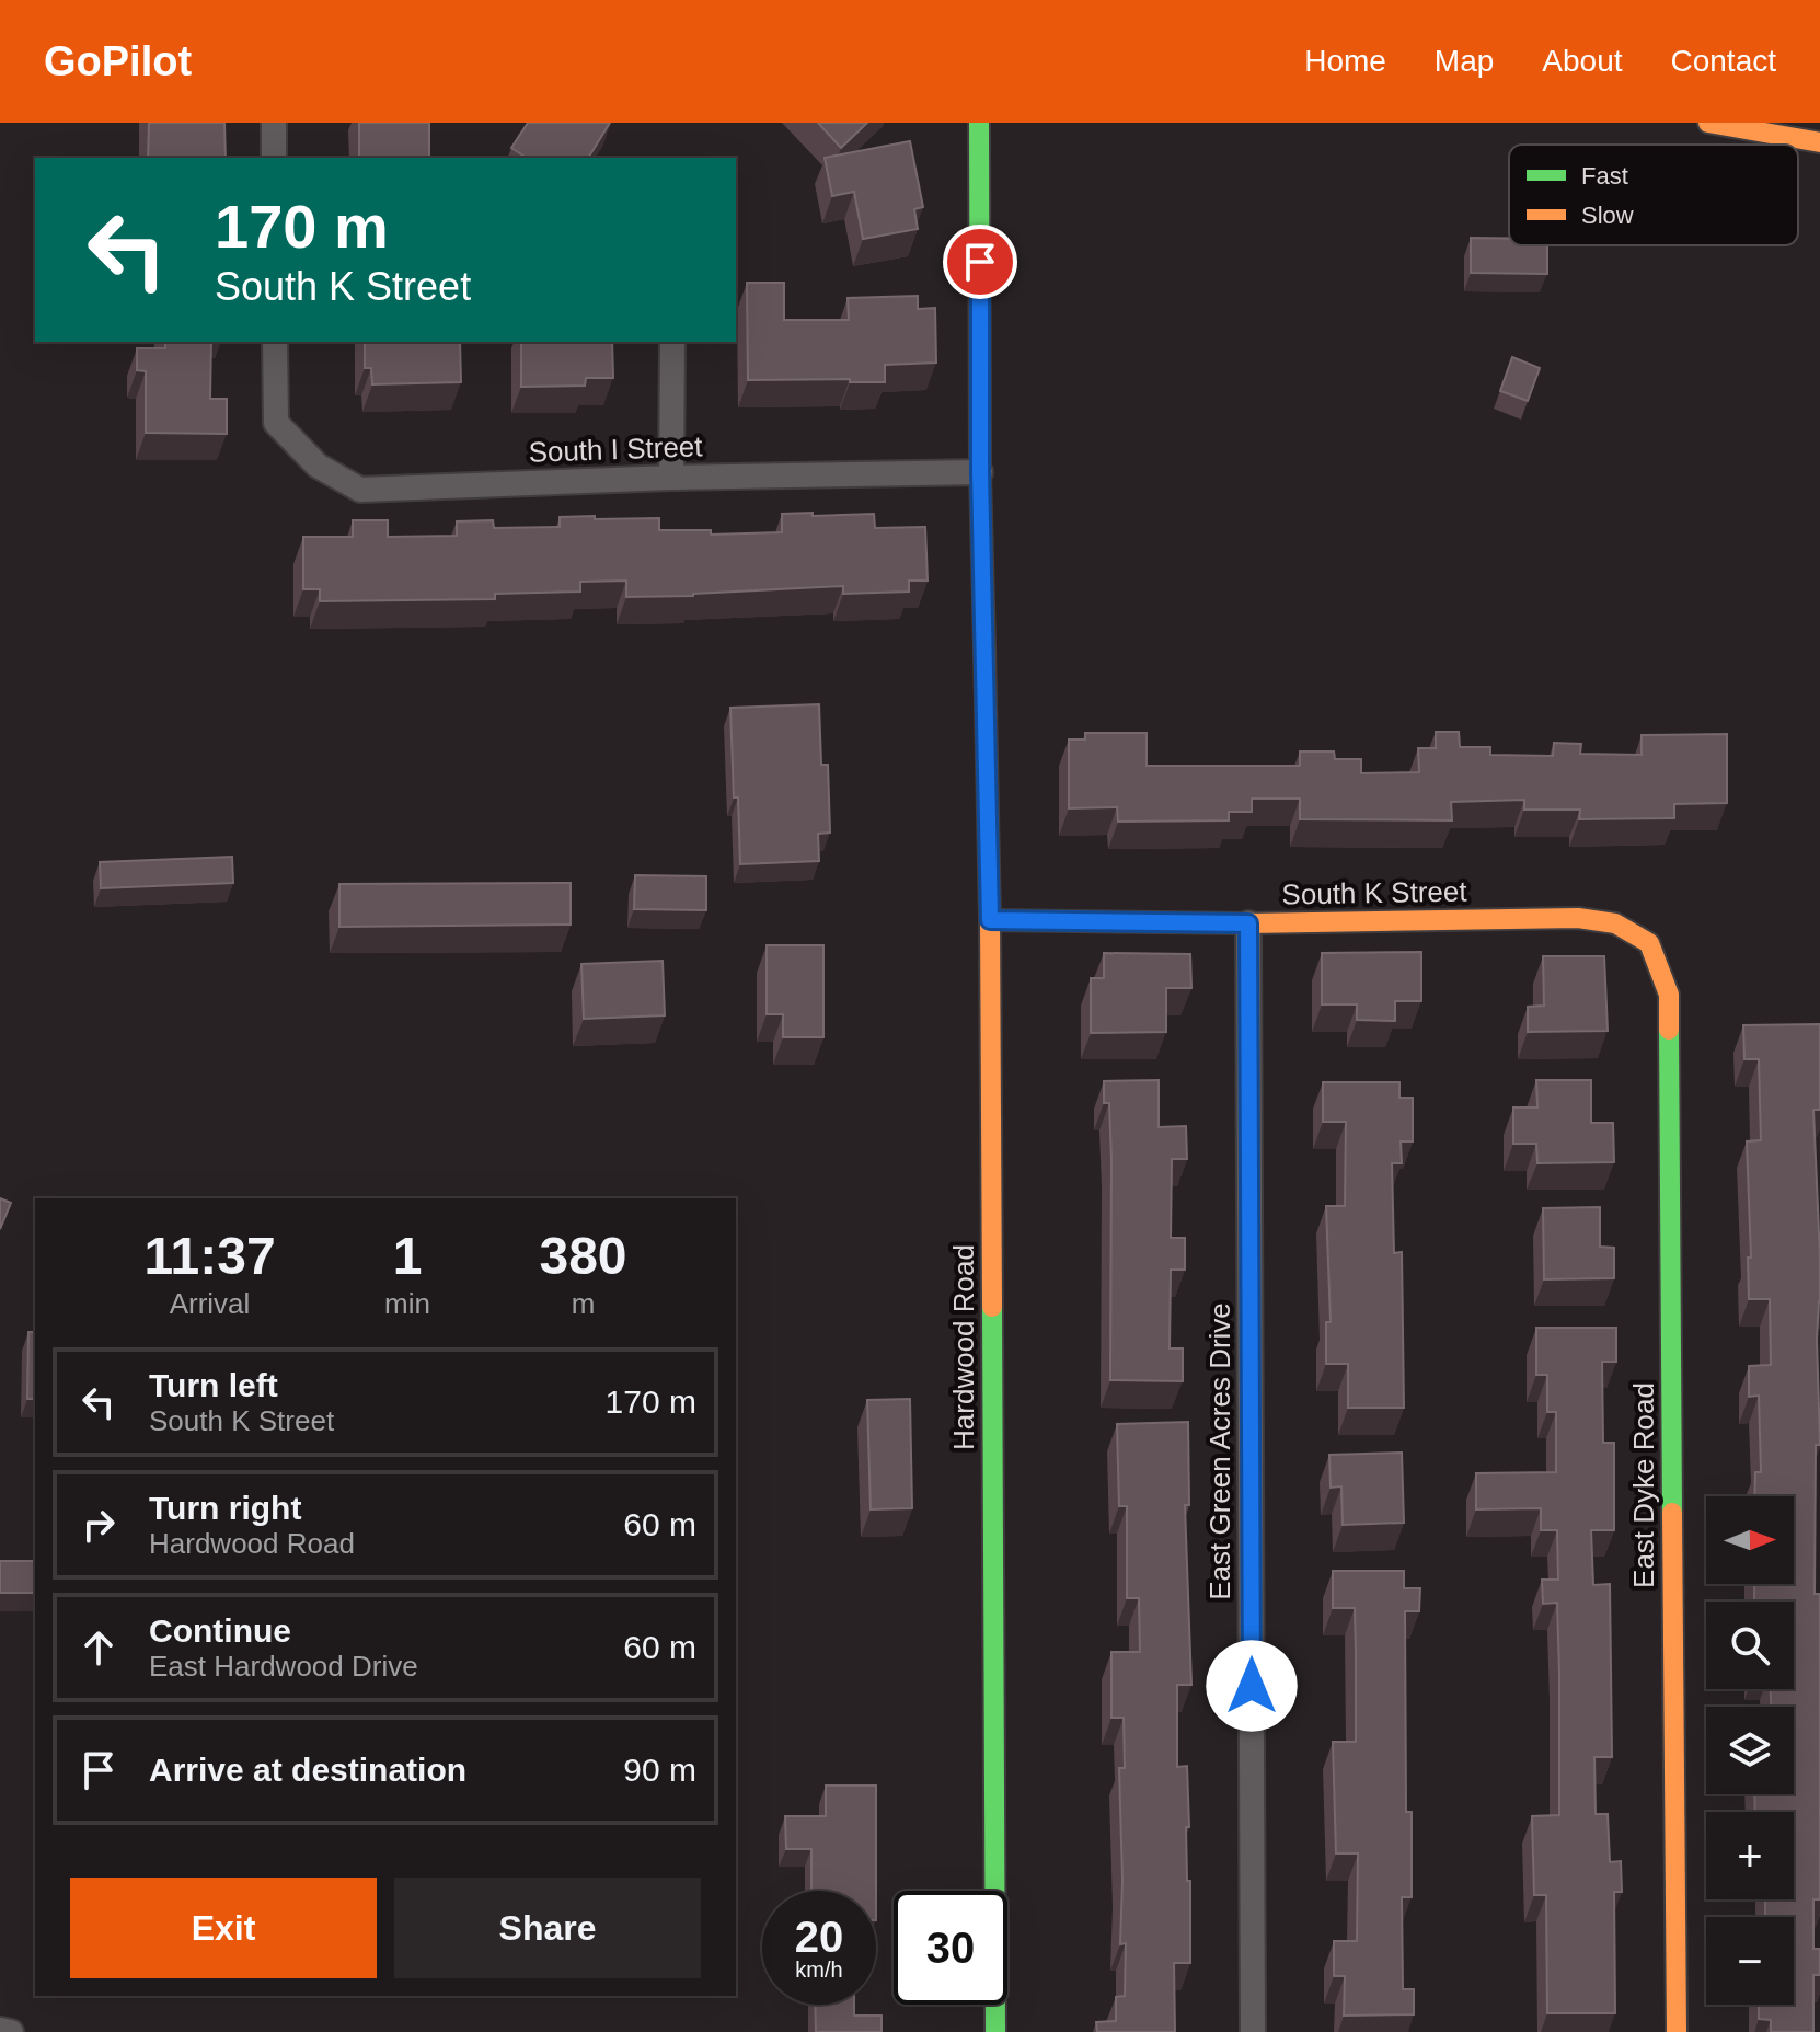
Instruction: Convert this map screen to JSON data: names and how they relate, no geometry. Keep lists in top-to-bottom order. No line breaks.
{"streets":{"street":["South I Street","South K Street","Hardwood Road","East Green Acres Drive","East Dyke Road"]},"crossings":[["South I Street","Hardwood Road"],["South K Street","Hardwood Road"],["South K Street","East Green Acres Drive"],["South K Street","East Dyke Road"]],"legend":["Fast","Slow"],"north":"right","page":{"header":"GoPilot","nav":["Home","Map","About","Contact"],"turn":["170 m","South K Street"],"eta":["11:37","Arrival","1","min","380","m"],"list":[{"name":"Turn left","note":"South K Street","value":"170 m"},{"name":"Turn right","note":"Hardwood Road","value":"60 m"},{"name":"Continue","note":"East Hardwood Drive","value":"60 m"},{"name":"Arrive at destination","value":"90 m"}],"map_buttons":["+","−"],"buttons":["Exit","Share"],"speed":"20 km/h","limit":"30"}}
